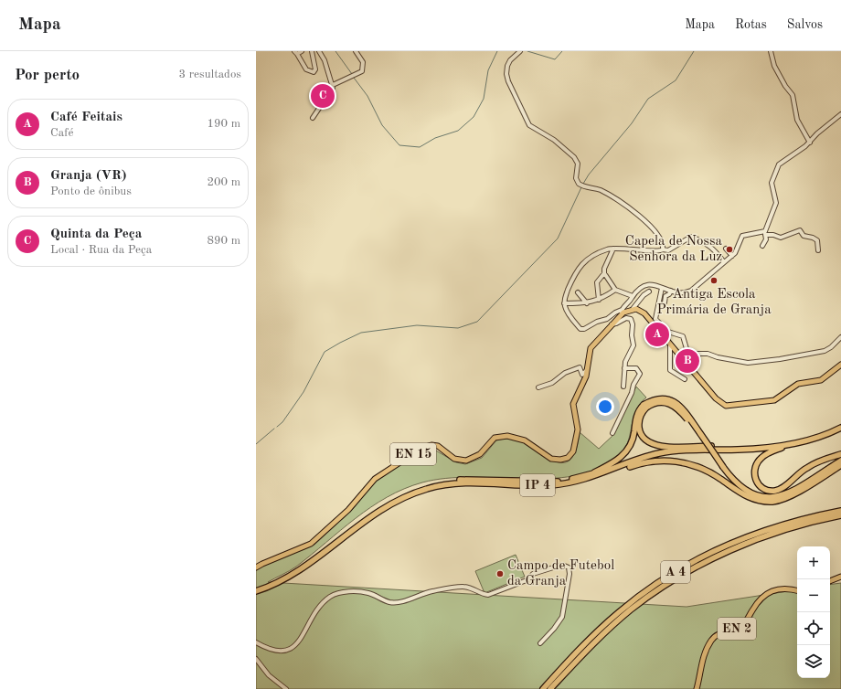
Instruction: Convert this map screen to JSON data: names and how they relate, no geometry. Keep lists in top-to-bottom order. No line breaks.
{"streets":{"highway":["IP 4","A 4"],"main road":["EN 15","EN 2"]},"places":["Capela de Nossa Senhora da Luz","Antiga Escola Primária de Granja","Campo de Futebol da Granja"],"page":{"header":"Mapa","nav":["Mapa","Rotas","Salvos"],"heading":["Por perto","3 resultados"],"pins":["C","A","B"],"list":[{"mark":"A","name":"Café Feitais","note":"Café","value":"190 m"},{"mark":"B","name":"Granja (VR)","note":"Ponto de ônibus","value":"200 m"},{"mark":"C","name":"Quinta da Peça","note":"Local · Rua da Peça","value":"890 m"}],"map_buttons":["+","−"]}}
